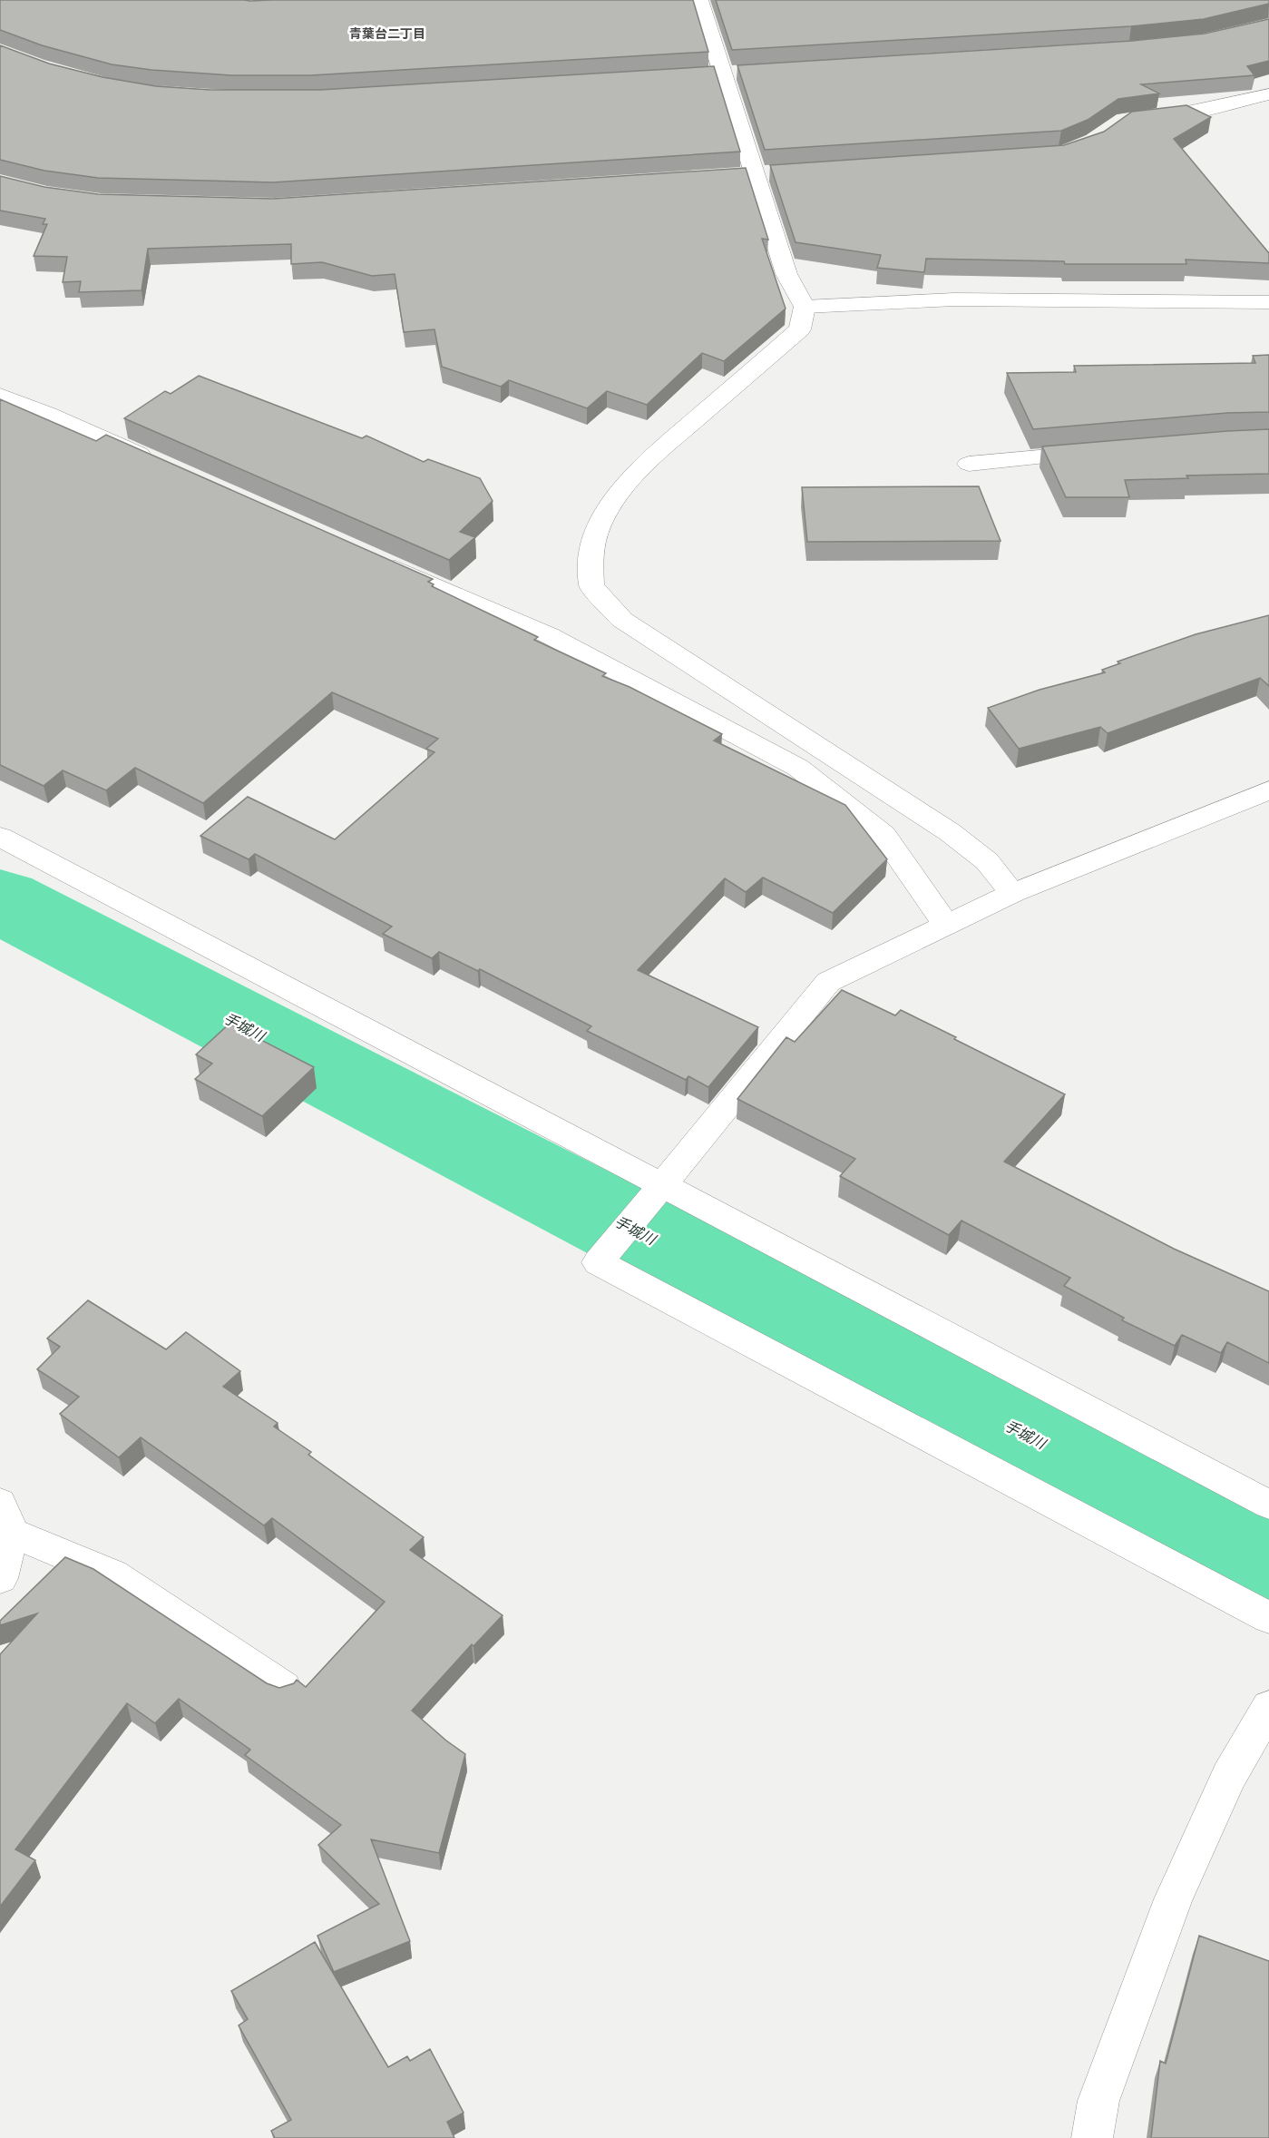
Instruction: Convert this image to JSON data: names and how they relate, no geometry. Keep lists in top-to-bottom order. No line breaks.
{"districts":["青葉台二丁目"],"water":["手城川"]}
